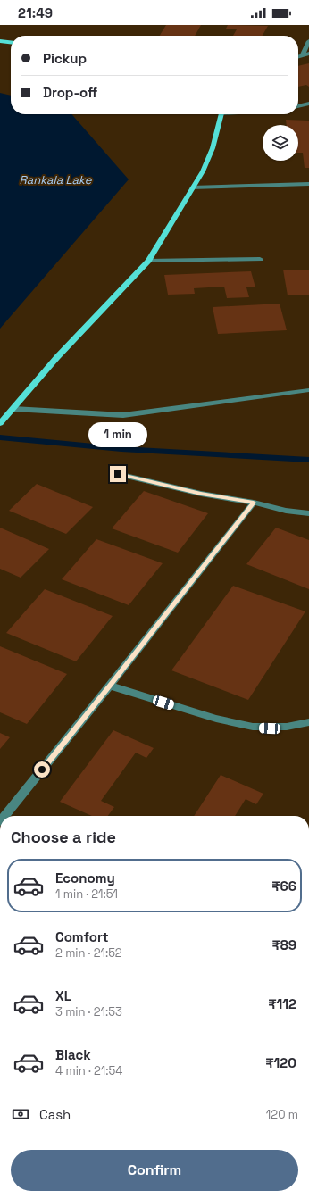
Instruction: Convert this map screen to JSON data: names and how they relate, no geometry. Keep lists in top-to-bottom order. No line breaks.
{"water":["Rankala Lake"],"page":{"status":"21:49","banner":["Pickup","Drop-off"],"bubble":"1 min","heading":"Choose a ride","list":[{"name":"Economy","note":"1 min · 21:51","value":"₹66"},{"name":"Comfort","note":"2 min · 21:52","value":"₹89"},{"name":"XL","note":"3 min · 21:53","value":"₹112"},{"name":"Black","note":"4 min · 21:54","value":"₹120"}],"pay":["Cash","120 m"],"buttons":"Confirm"}}
